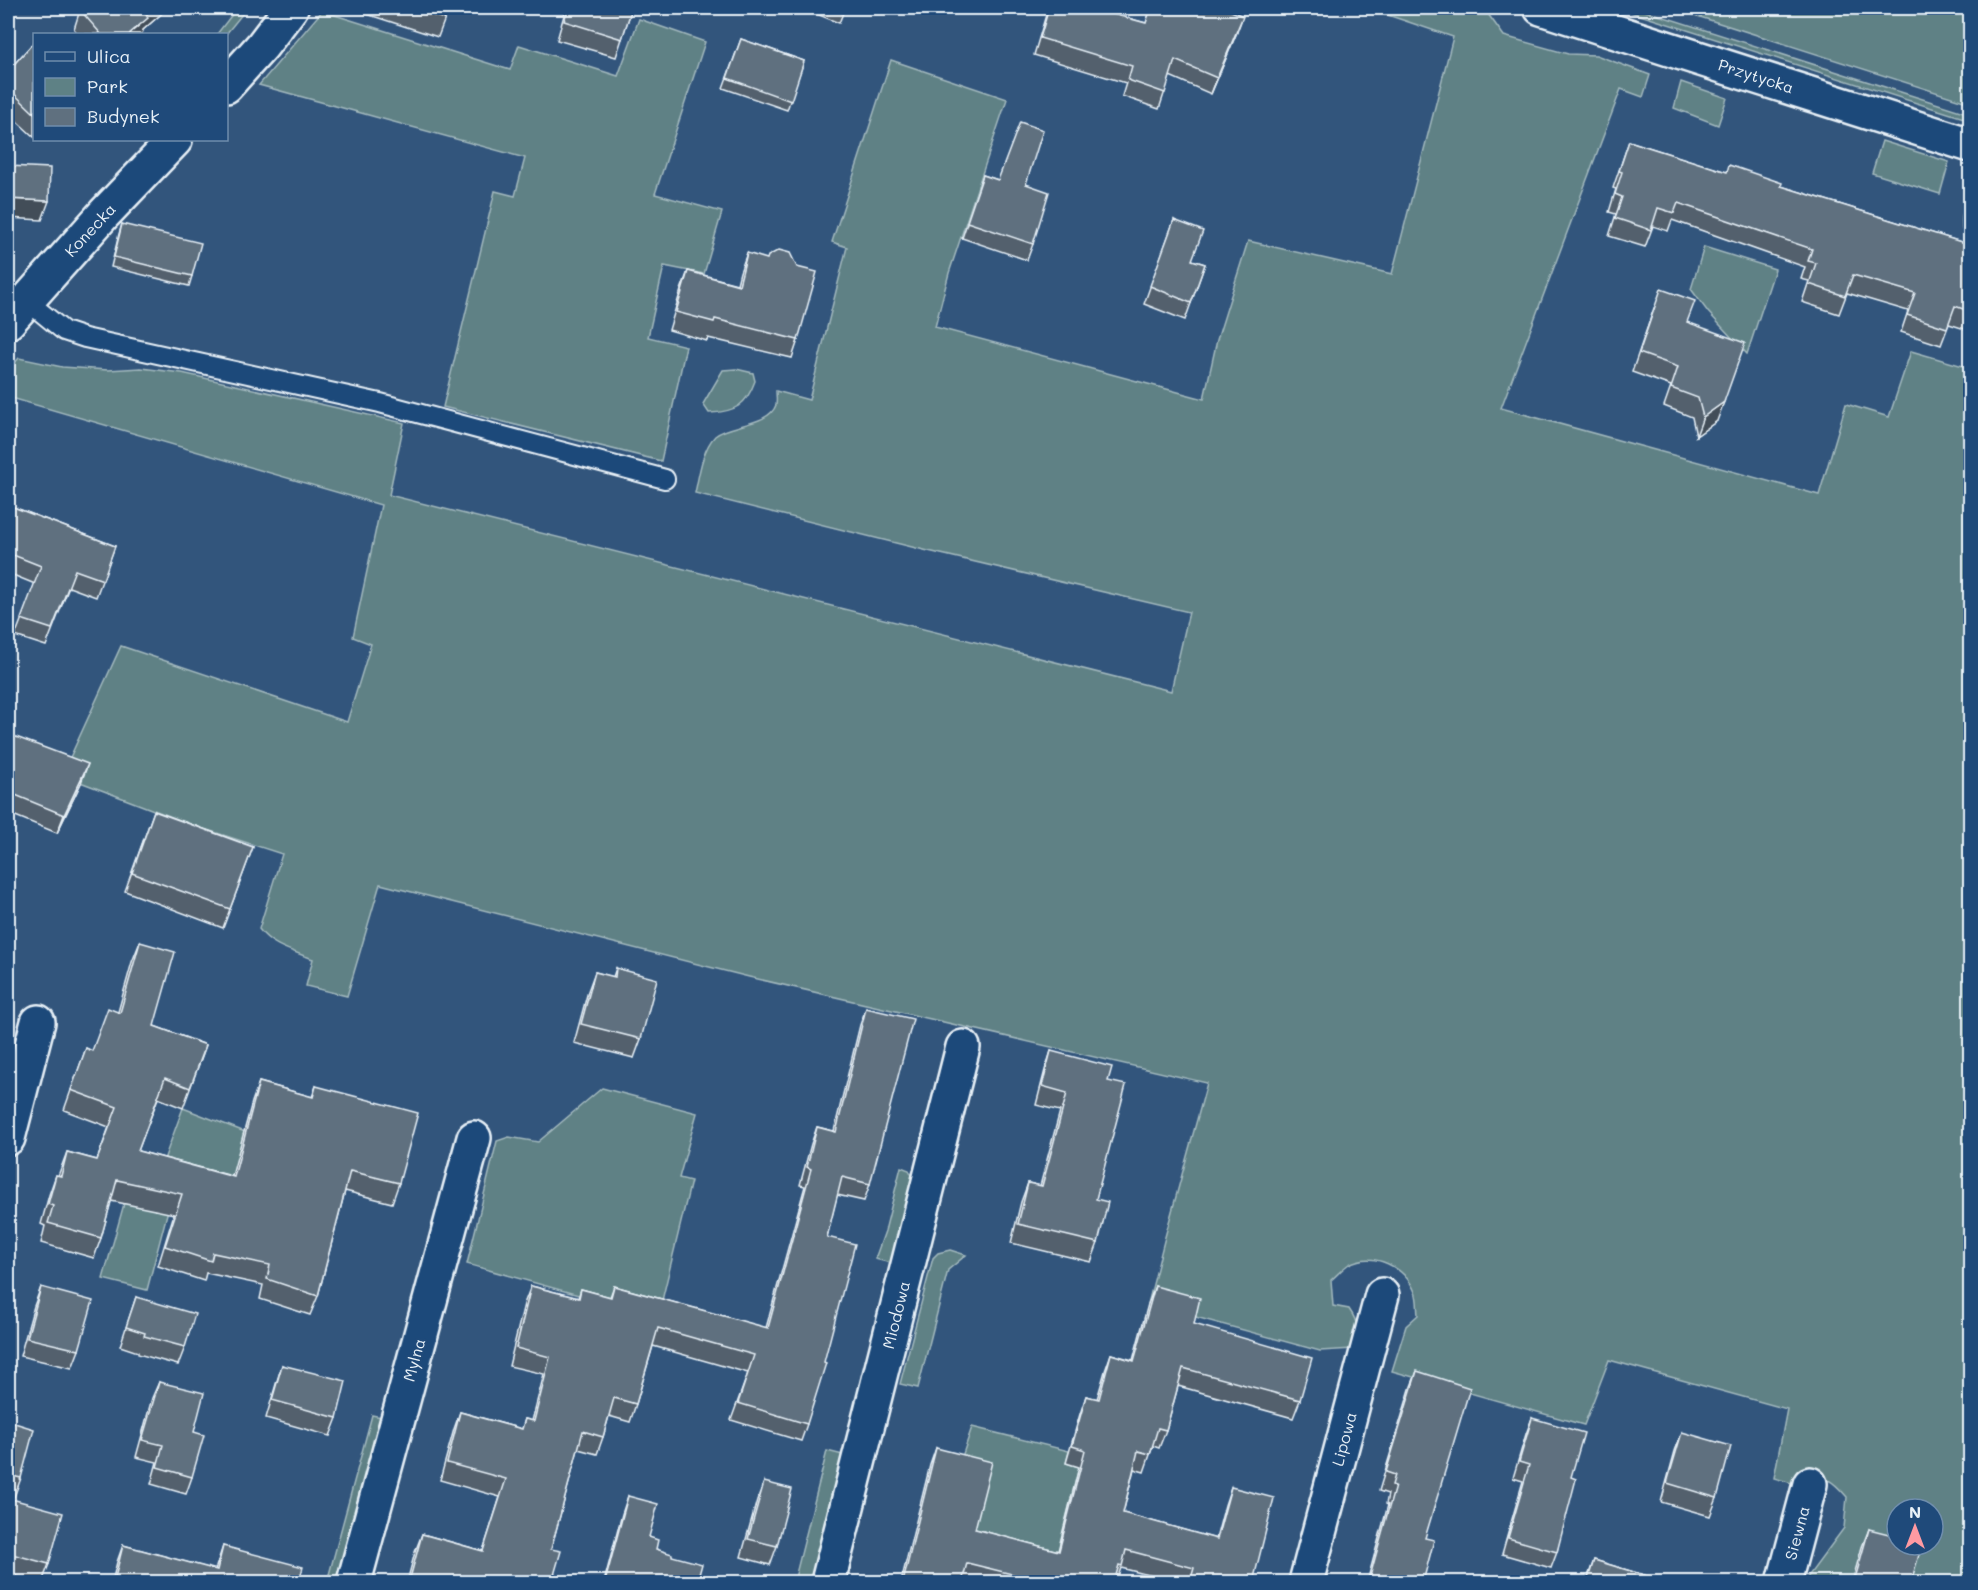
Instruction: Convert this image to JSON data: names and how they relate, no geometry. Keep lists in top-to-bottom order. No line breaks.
{"streets":{"street":["Przytycka","Konecka","Miodowa","Mylna","Lipowa","Siewna"]},"legend":["Ulica","Park","Budynek"],"north":"top"}
